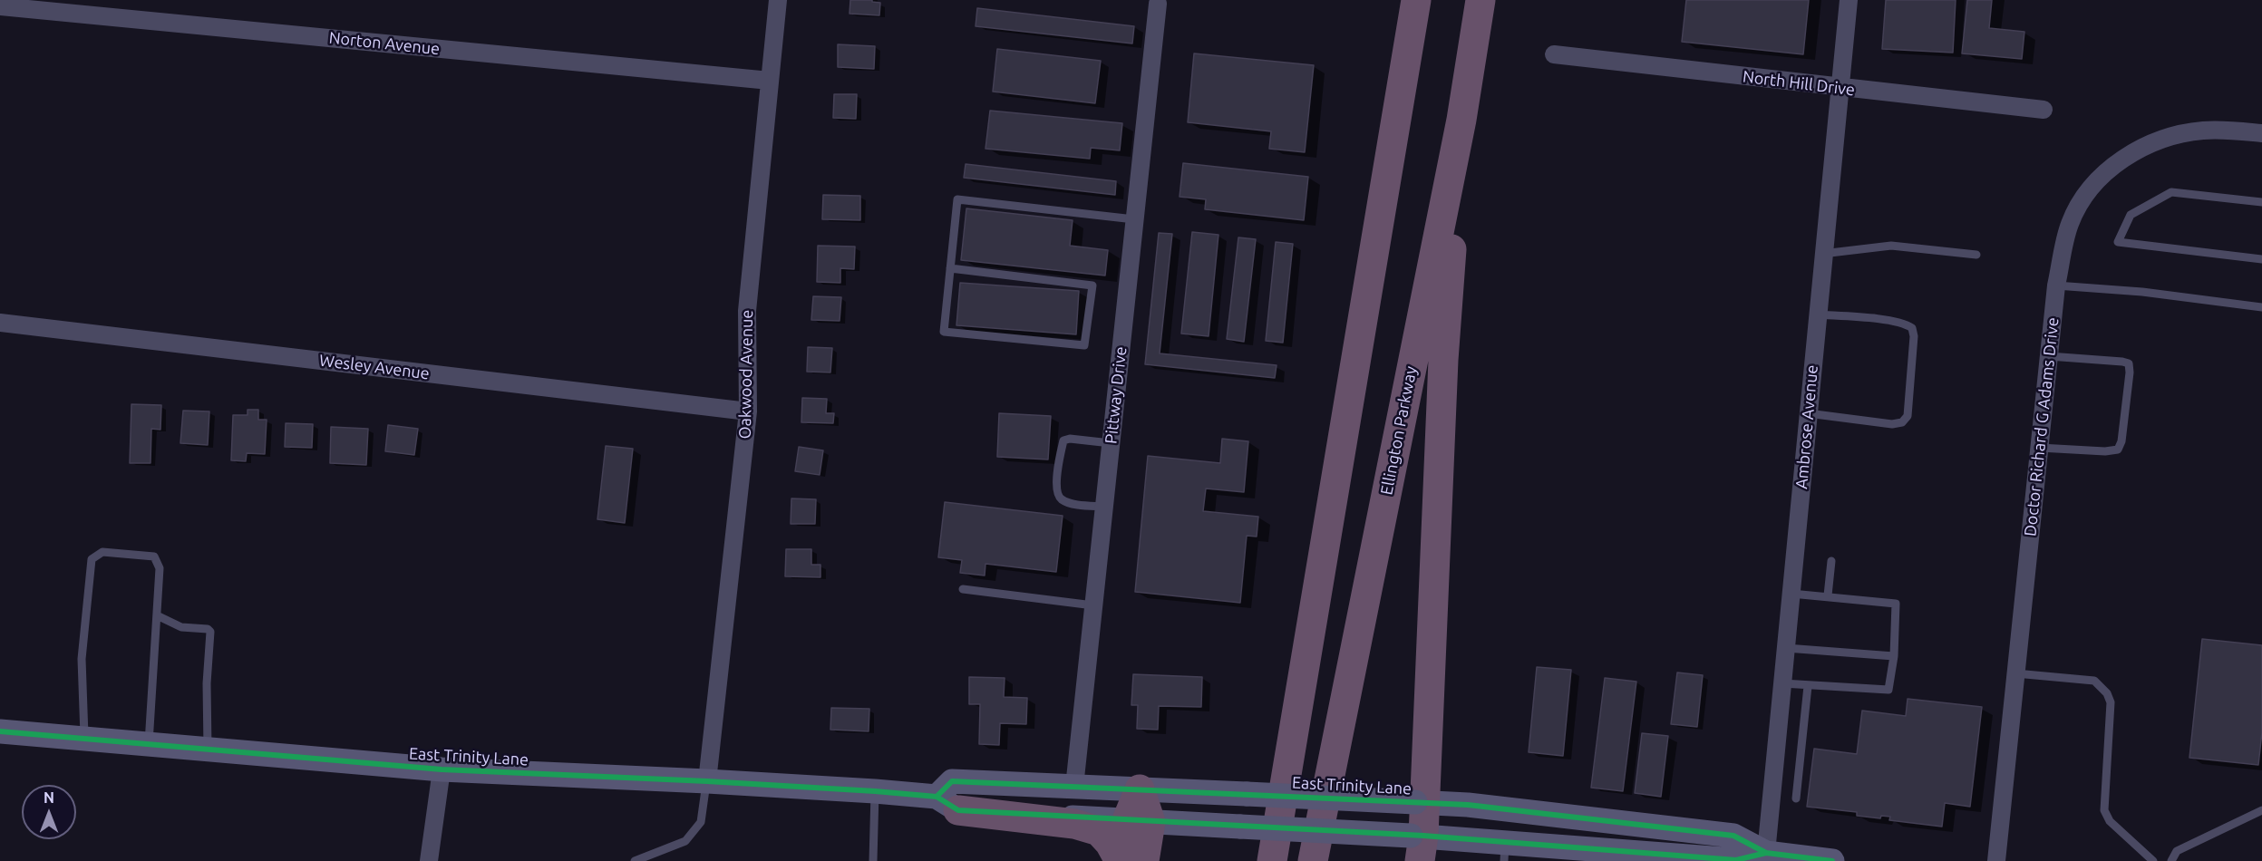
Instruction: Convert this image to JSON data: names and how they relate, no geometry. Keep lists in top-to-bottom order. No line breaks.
{"streets":{"highway":["Ellington Parkway"],"main road":["East Trinity Lane"],"street":["Norton Avenue","North Hill Drive","Wesley Avenue","Oakwood Avenue","Pittway Drive","Ambrose Avenue","Doctor Richard G Adams Drive"]},"crossings":[["Norton Avenue","Oakwood Avenue"],["North Hill Drive","Ambrose Avenue"],["Wesley Avenue","Oakwood Avenue"],["Oakwood Avenue","East Trinity Lane"],["Pittway Drive","East Trinity Lane"],["Ambrose Avenue","East Trinity Lane"]],"north":"top"}
